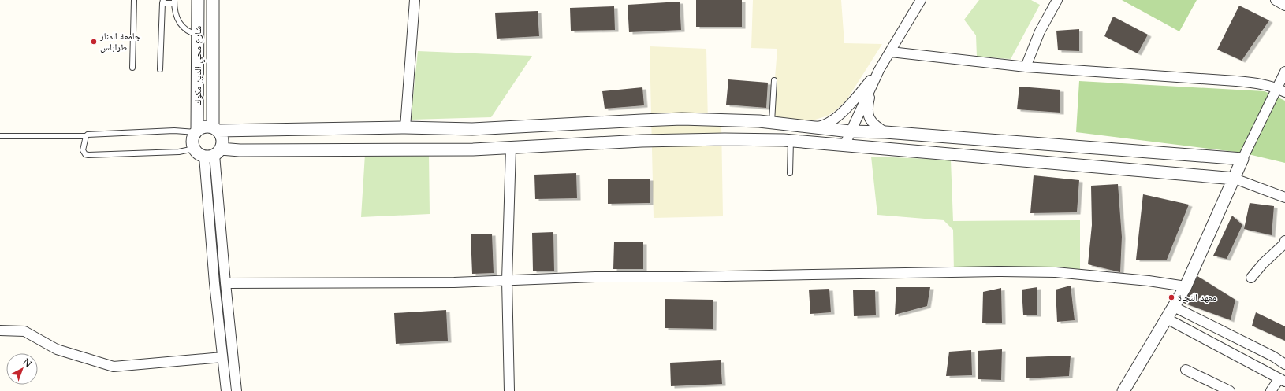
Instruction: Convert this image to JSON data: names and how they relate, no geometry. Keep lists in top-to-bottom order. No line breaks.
{"streets":{"street":["شارع محي الدين مكوك"]},"places":["جامعة المنار طرابلس","معهد النجاة"],"north":"top right"}
